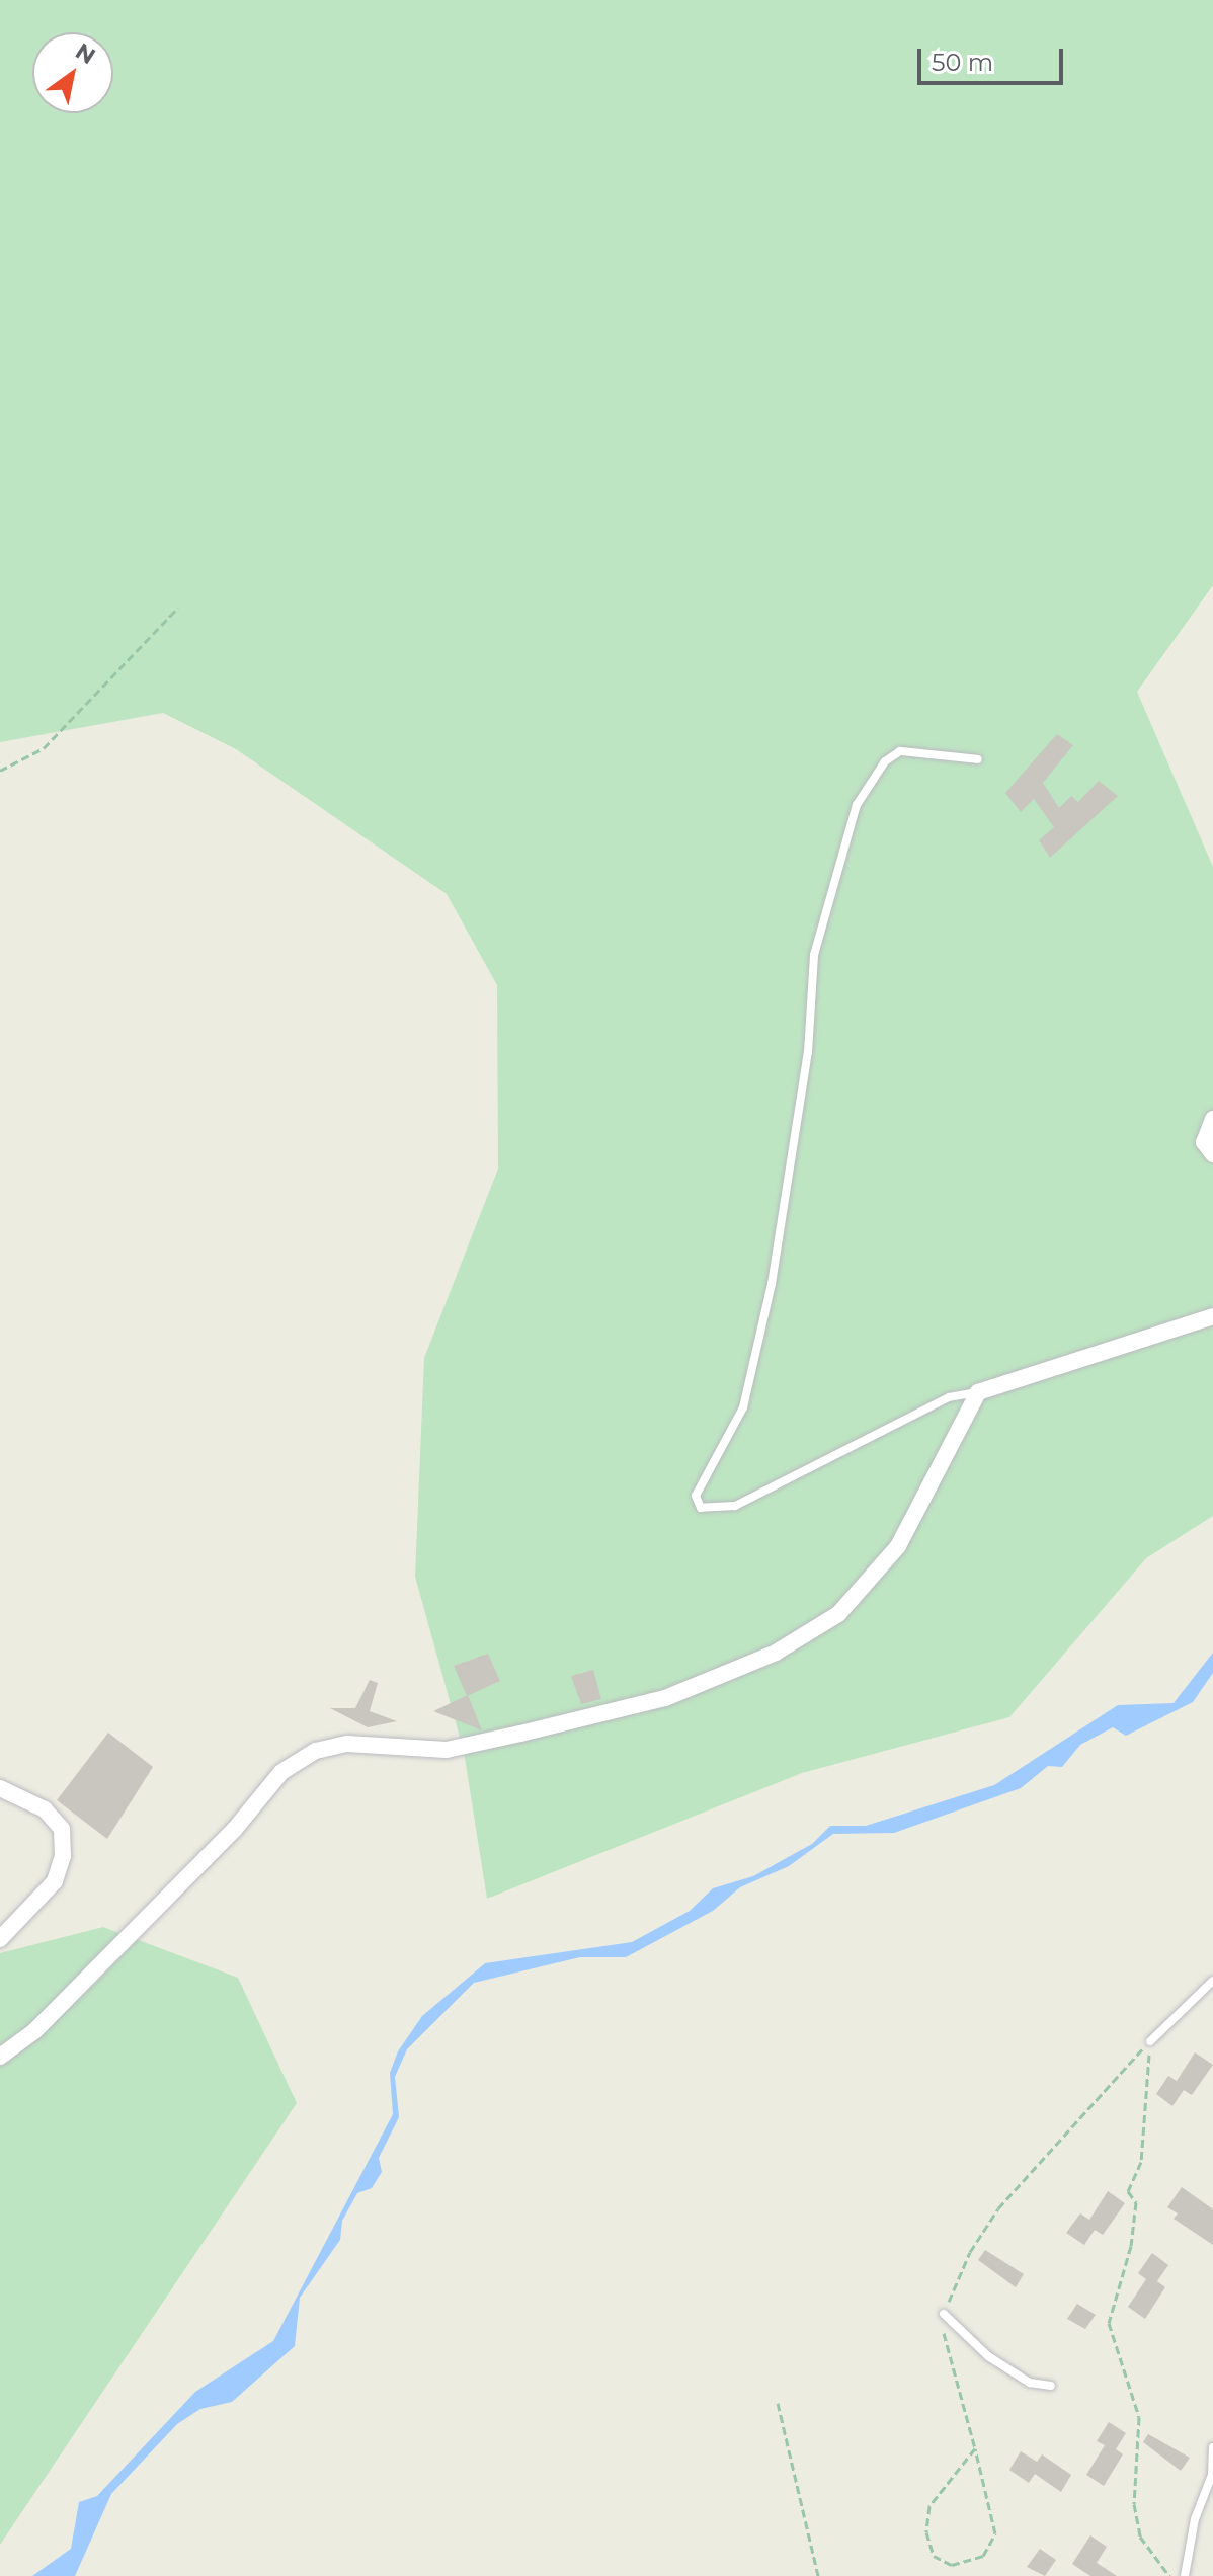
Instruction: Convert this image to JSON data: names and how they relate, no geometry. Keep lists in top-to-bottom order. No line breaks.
{"scale_bar":"50 m","north":"top right"}
